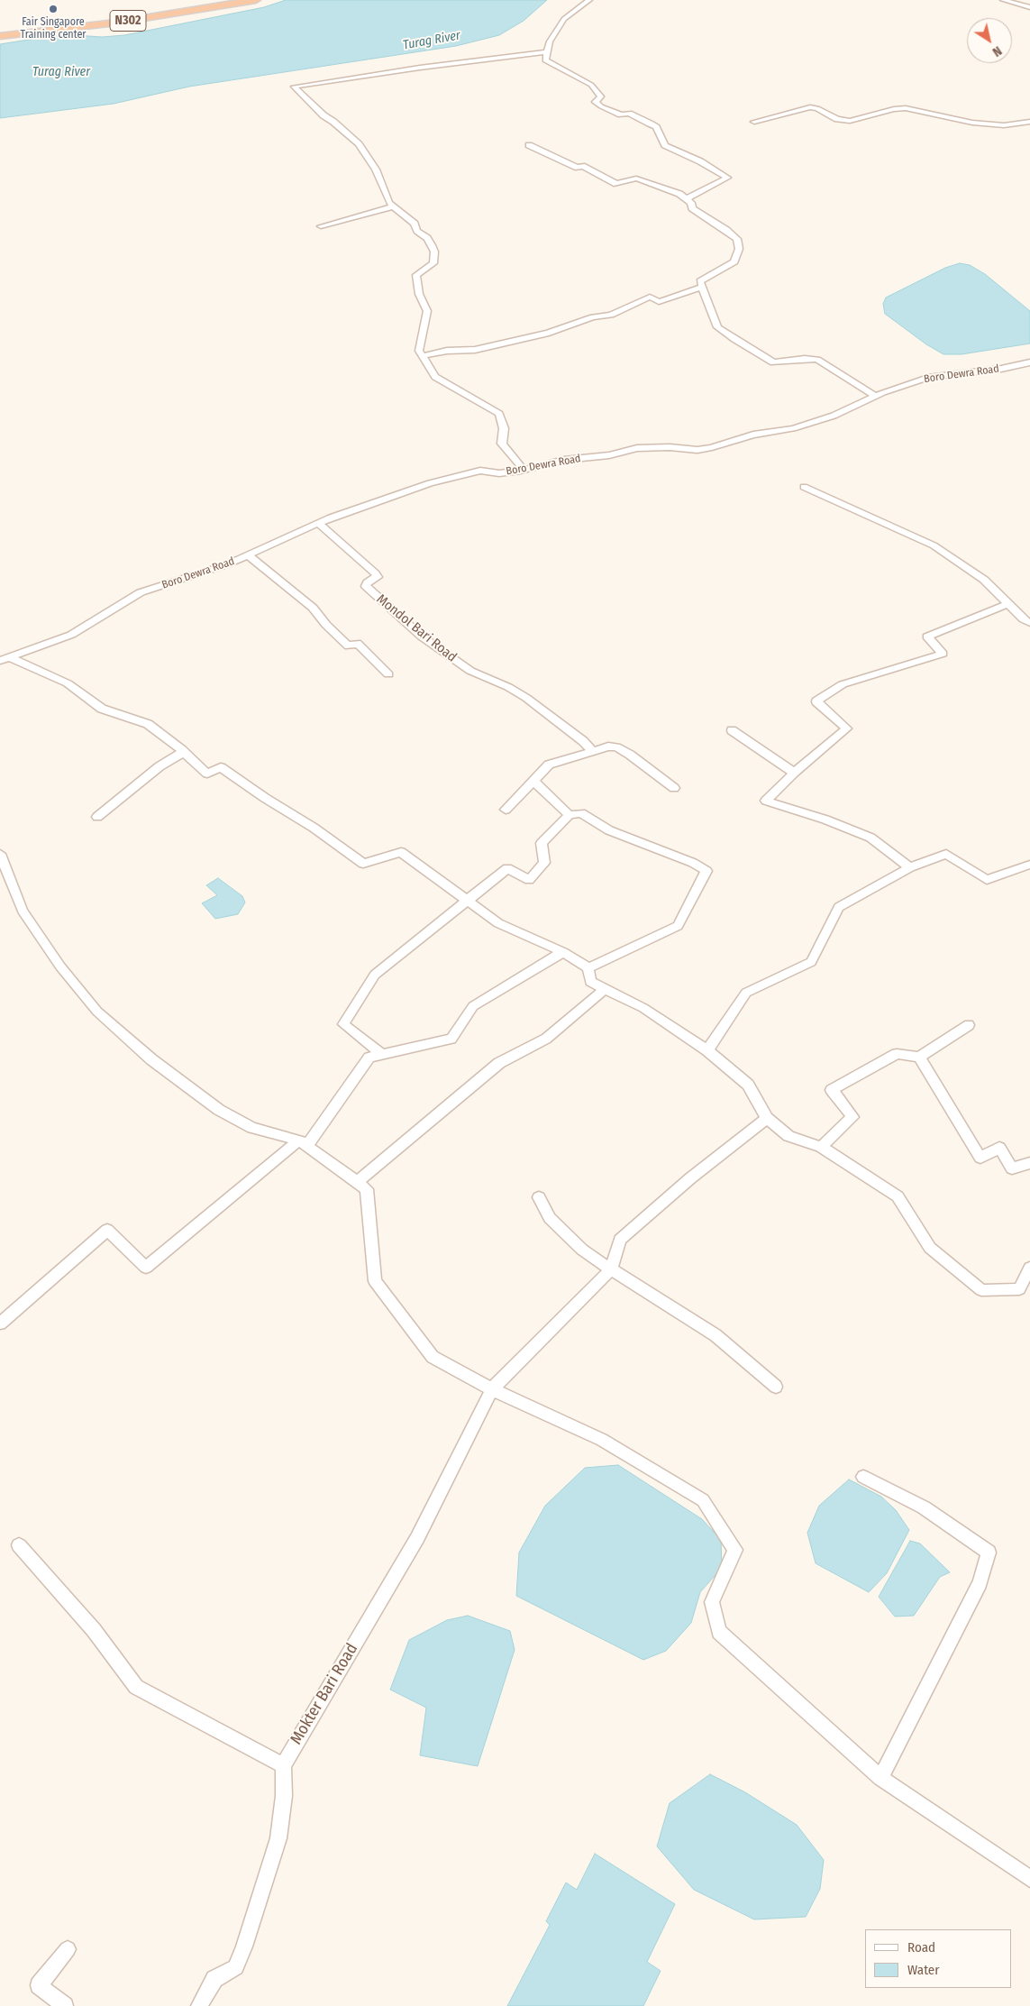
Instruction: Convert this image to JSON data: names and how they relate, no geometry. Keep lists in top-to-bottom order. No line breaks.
{"streets":{"highway":["N302"],"street":["Boro Dewra Road","Mondol Bari Road","Mokter Bari Road"]},"crossings":[["Boro Dewra Road","Mondol Bari Road"]],"water":["Turag River"],"places":["Fair Singapore Training center"],"legend":["Road","Water"],"north":"bottom right"}
